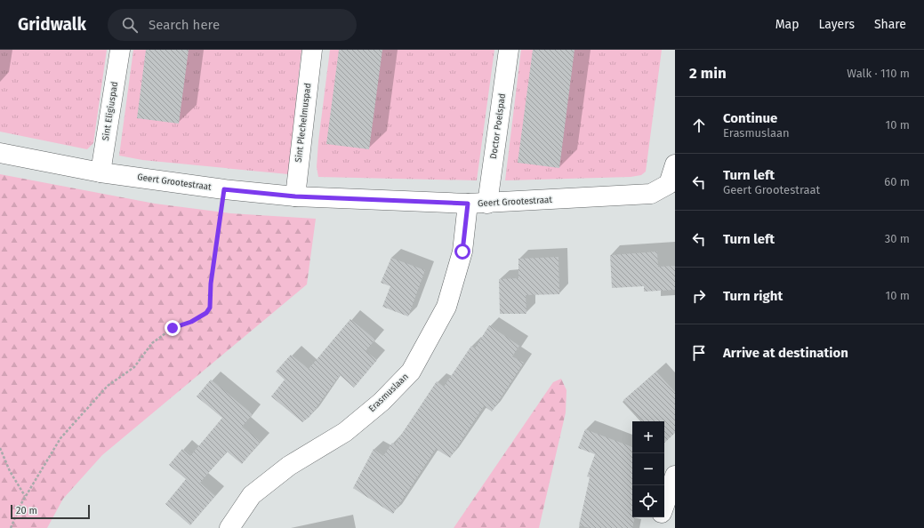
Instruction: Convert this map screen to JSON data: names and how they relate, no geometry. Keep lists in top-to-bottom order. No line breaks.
{"streets":{"street":["Sint Eligiuspad","Sint Plechelmuspad","Doctor Poelspad","Geert Grootestraat","Erasmuslaan"]},"crossings":[["Sint Eligiuspad","Geert Grootestraat"],["Sint Plechelmuspad","Geert Grootestraat"],["Doctor Poelspad","Geert Grootestraat"],["Geert Grootestraat","Erasmuslaan"]],"scale_bar":"20 m","page":{"header":"Gridwalk","search":"Search here","nav":["Map","Layers","Share"],"heading":["2 min","Walk · 110 m"],"list":[["Continue","Erasmuslaan","10 m"],["Turn left","Geert Grootestraat","60 m"],["Turn left","30 m"],["Turn right","10 m"],"Arrive at destination"],"map_buttons":["+","−"],"scale":"20 m"}}
